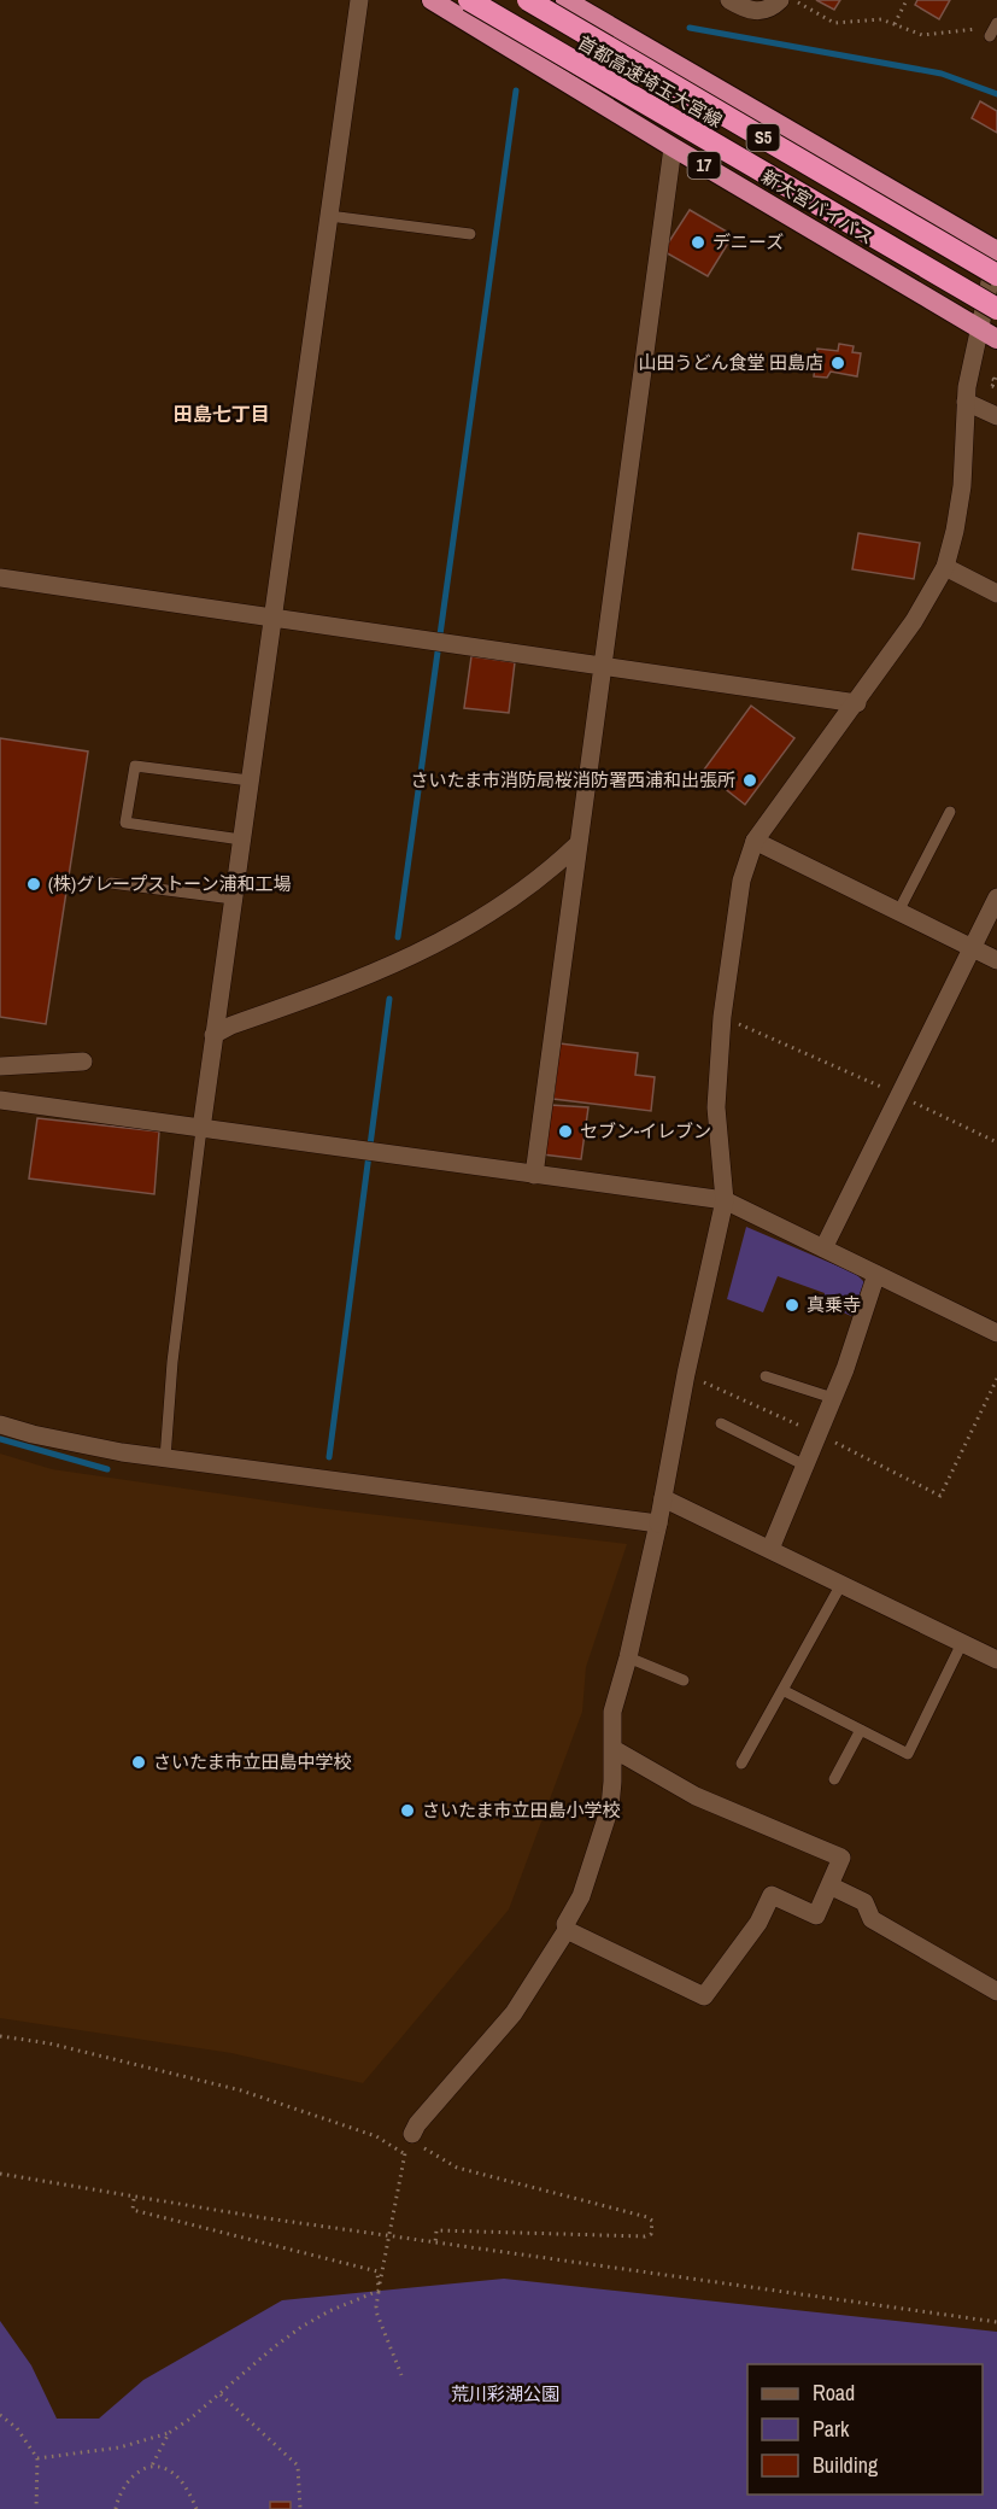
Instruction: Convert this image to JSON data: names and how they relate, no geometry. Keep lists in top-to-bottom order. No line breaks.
{"streets":{"highway":["首都高速埼玉大宮線","S5","17","新大宮バイパス"]},"districts":["田島七丁目"],"parks":["荒川彩湖公園"],"places":["デニーズ","山田うどん食堂 田島店","さいたま市消防局桜消防署西浦和出張所","(株)グレープストーン浦和工場","セブン-イレブン","真乗寺","さいたま市立田島中学校","さいたま市立田島小学校"],"legend":["Road","Park","Building"]}
